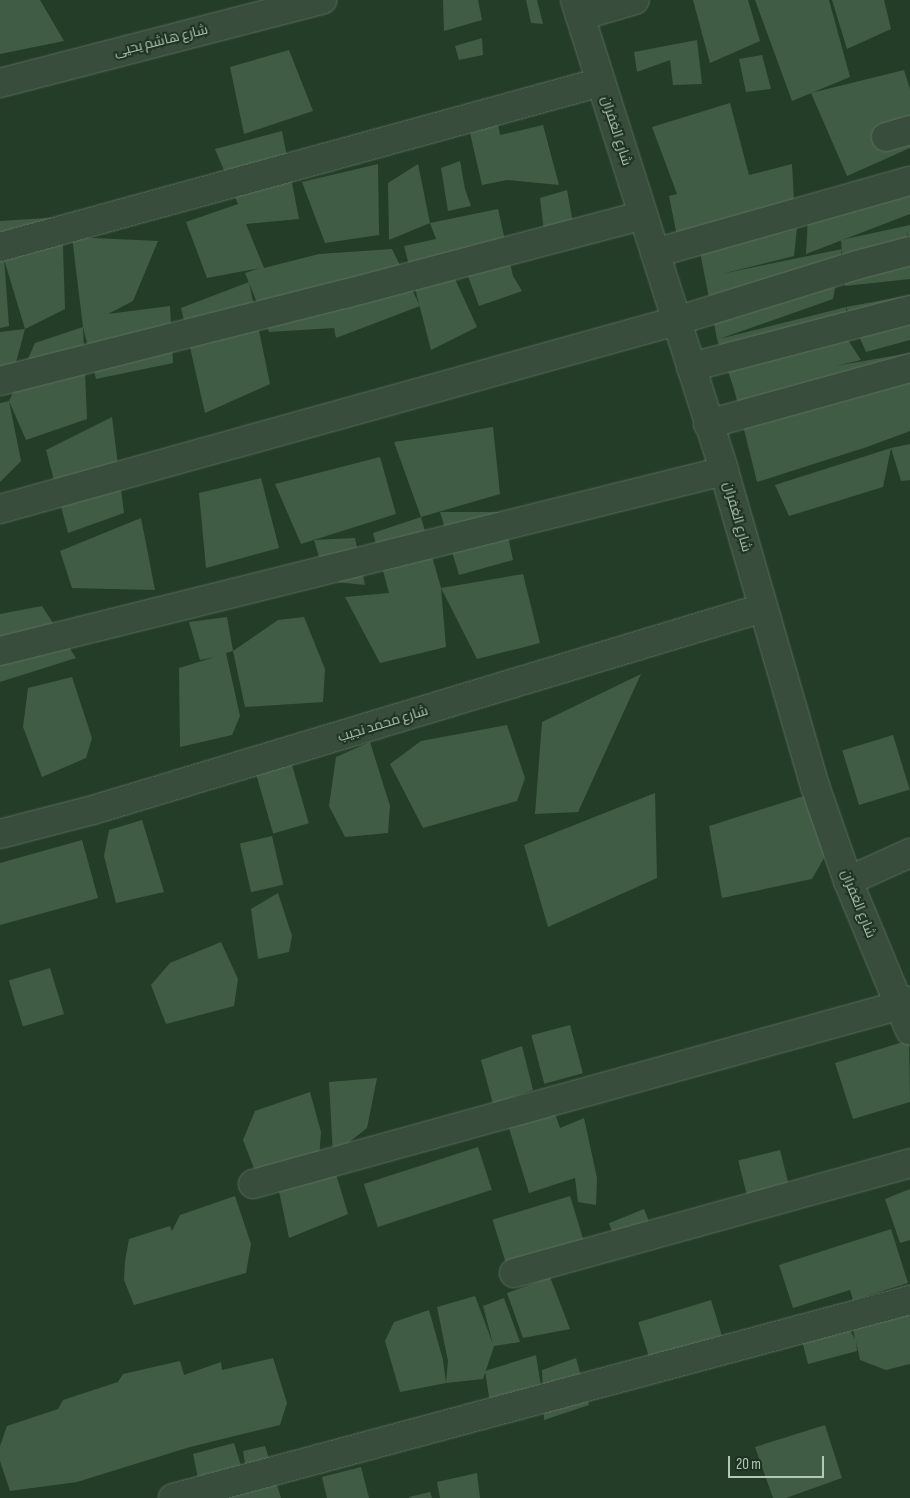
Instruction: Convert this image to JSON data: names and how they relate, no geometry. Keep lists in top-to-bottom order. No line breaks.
{"streets":{"street":["شارع هاشم يحيى","شارع الغفران","شارع محمد نجيب"]},"crossings":[["شارع الغفران","شارع محمد نجيب"]],"scale_bar":"20 m"}
